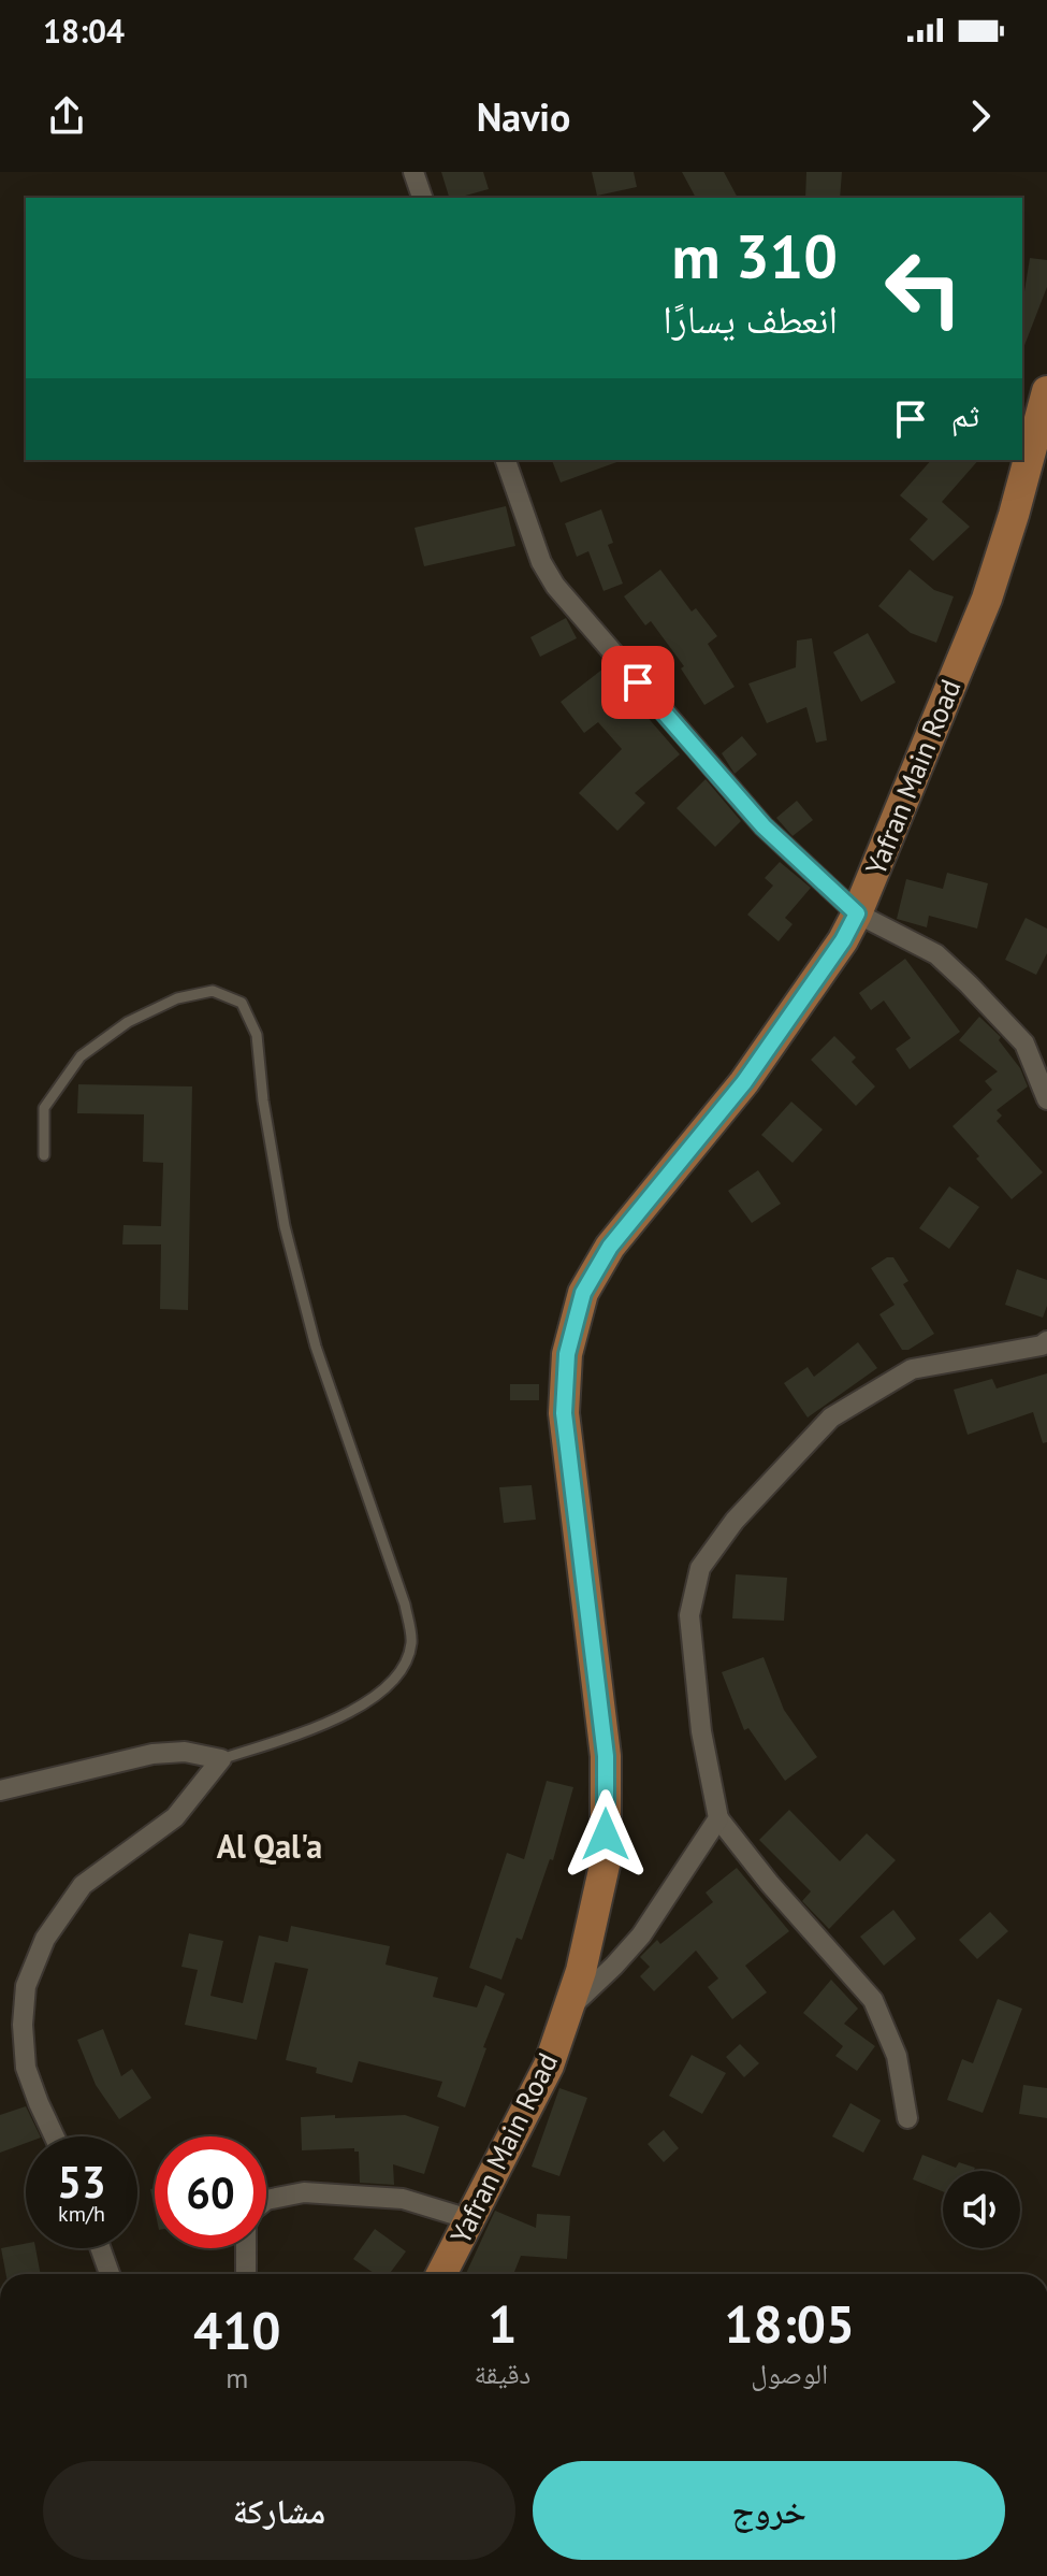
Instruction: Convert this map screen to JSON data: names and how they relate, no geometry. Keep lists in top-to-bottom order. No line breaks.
{"streets":{"main road":["Yafran Main Road"]},"districts":["Al Qal'a"],"page":{"status":"18:04","header":"Navio","turn":["310 m","انعطف يسارًا"],"then":"ثم","speed":"53 km/h","limit":"60","eta":["18:05","الوصول","1","دقيقة","410","m"],"buttons":["خروج","مشاركة"]}}
